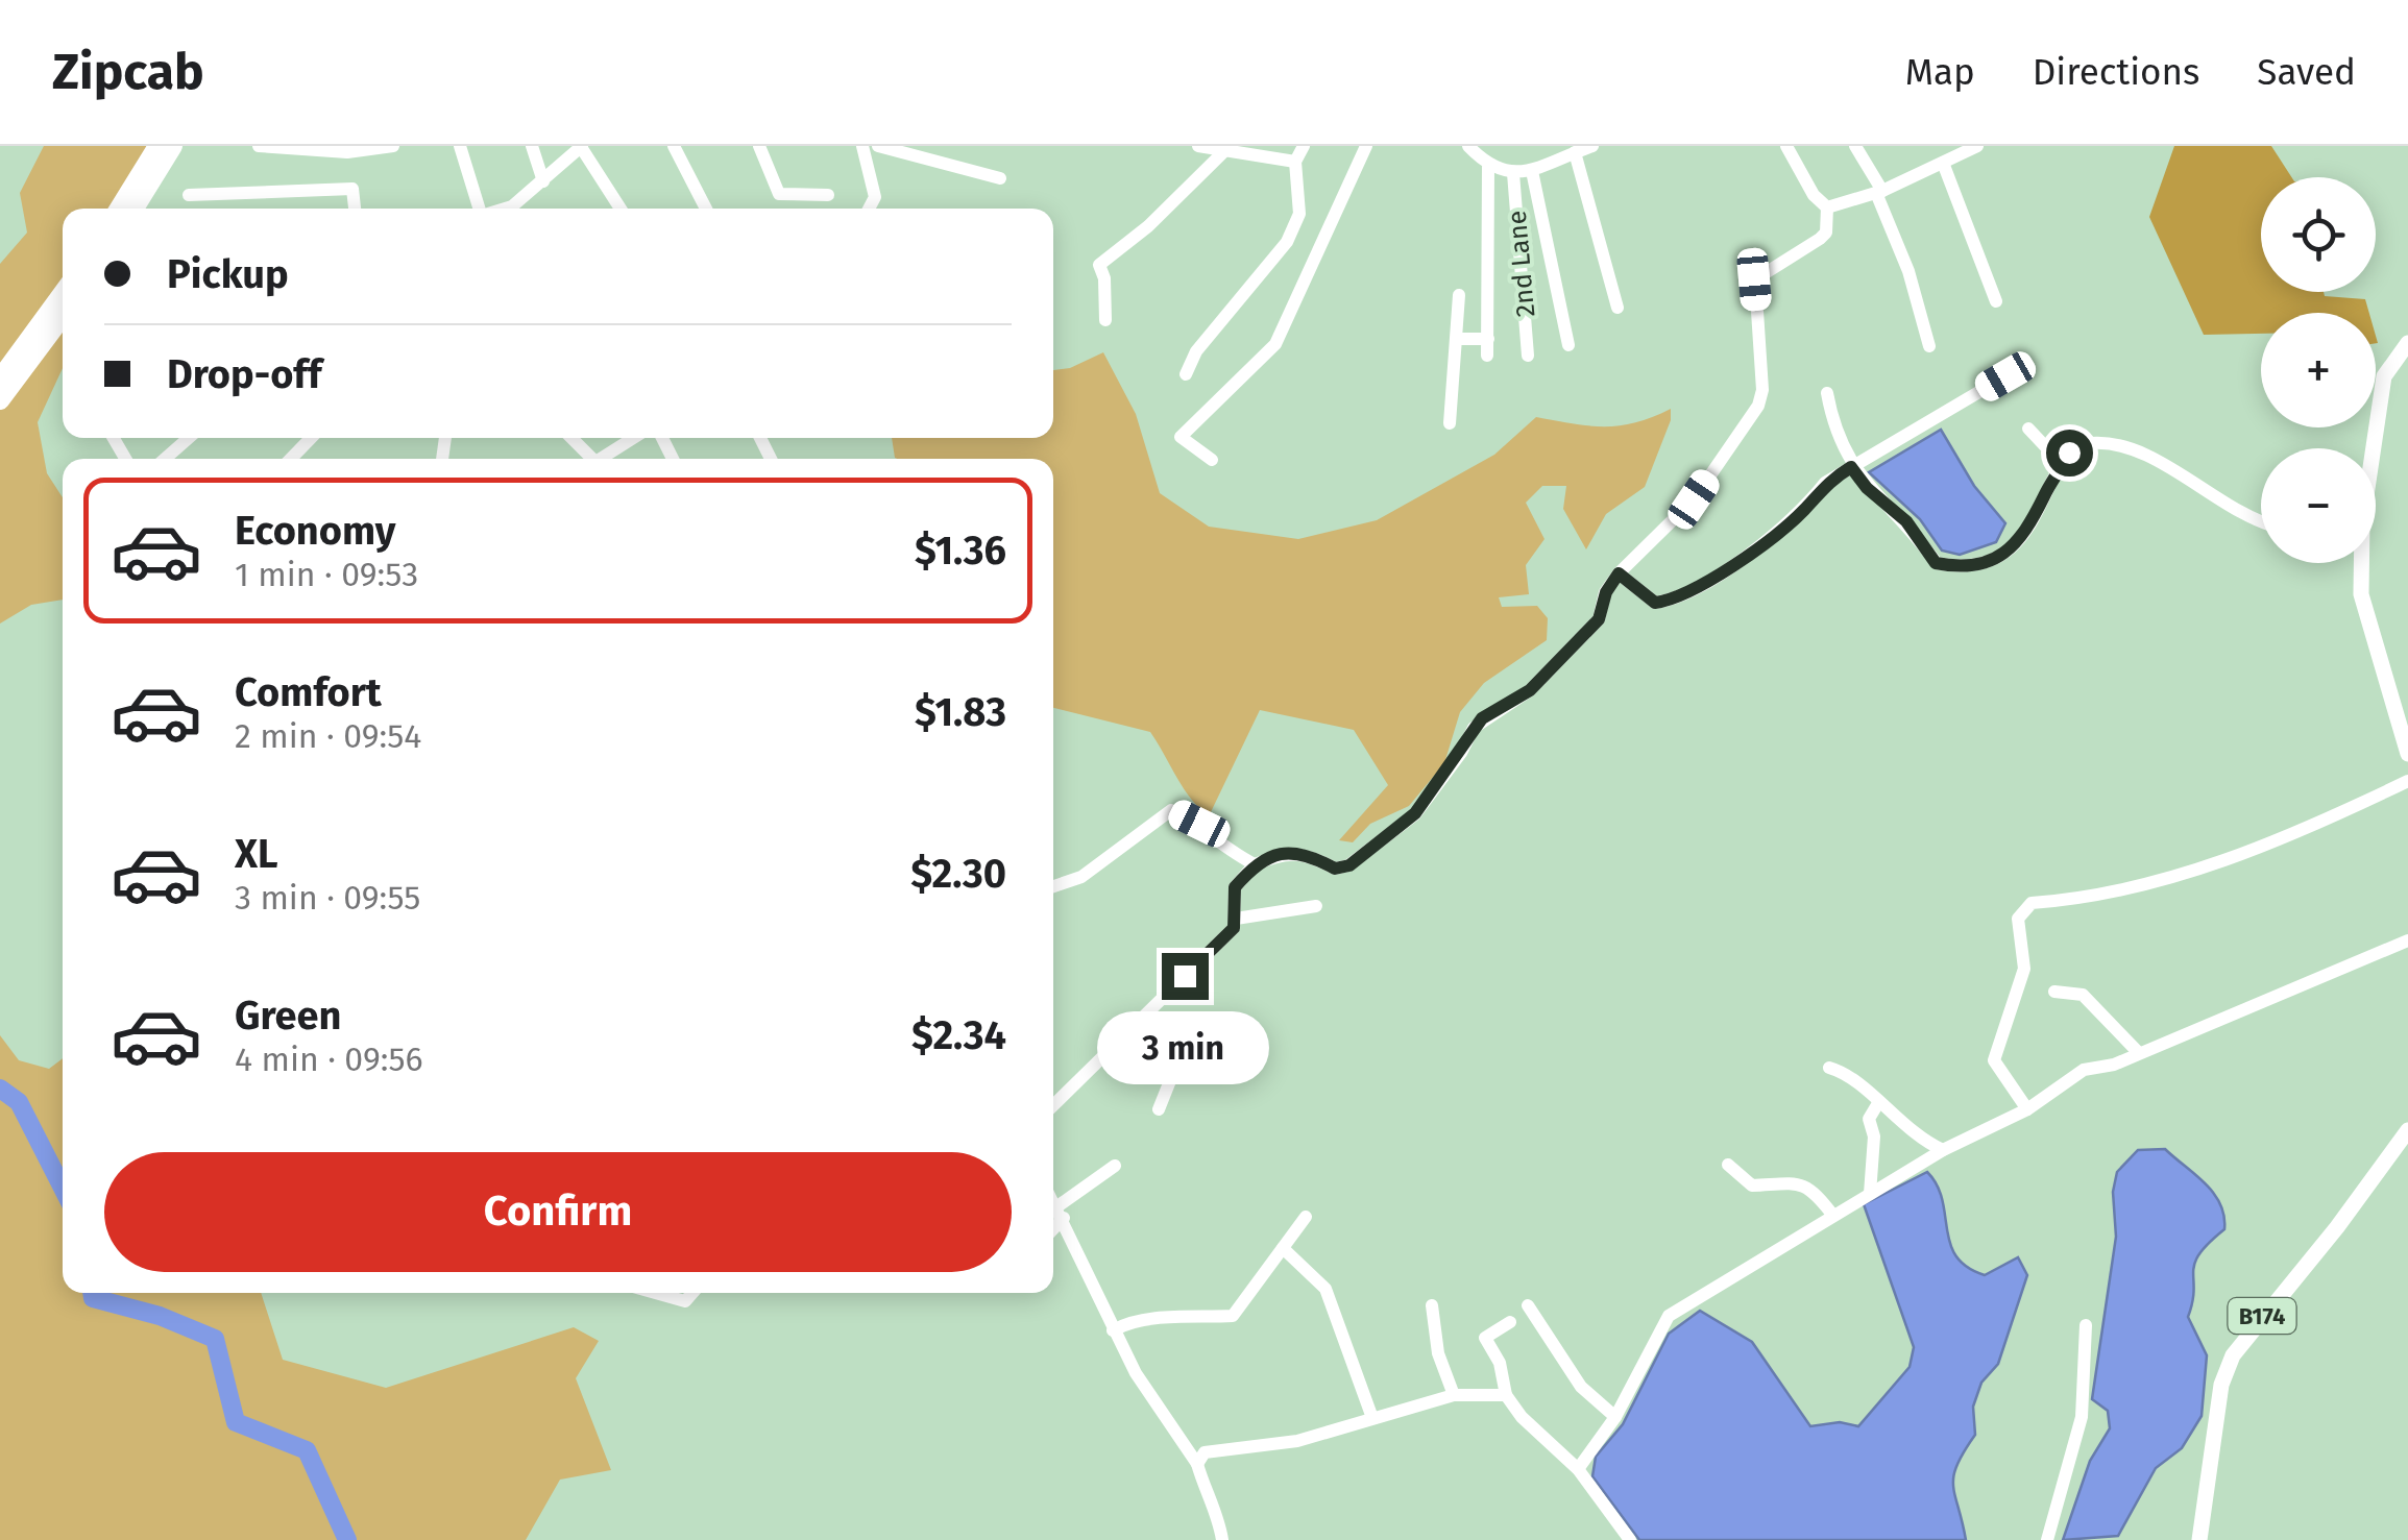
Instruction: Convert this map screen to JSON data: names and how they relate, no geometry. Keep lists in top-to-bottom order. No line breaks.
{"streets":{"main road":["B174"],"street":["2nd Lane"]},"page":{"header":"Zipcab","nav":["Map","Directions","Saved"],"map_buttons":["+","−"],"banner":["Pickup","Drop-off"],"list":[{"name":"Economy","note":"1 min · 09:53","value":"$1.36"},{"name":"Comfort","note":"2 min · 09:54","value":"$1.83"},{"name":"XL","note":"3 min · 09:55","value":"$2.30"},{"name":"Green","note":"4 min · 09:56","value":"$2.34"}],"bubble":"3 min","buttons":"Confirm"}}
